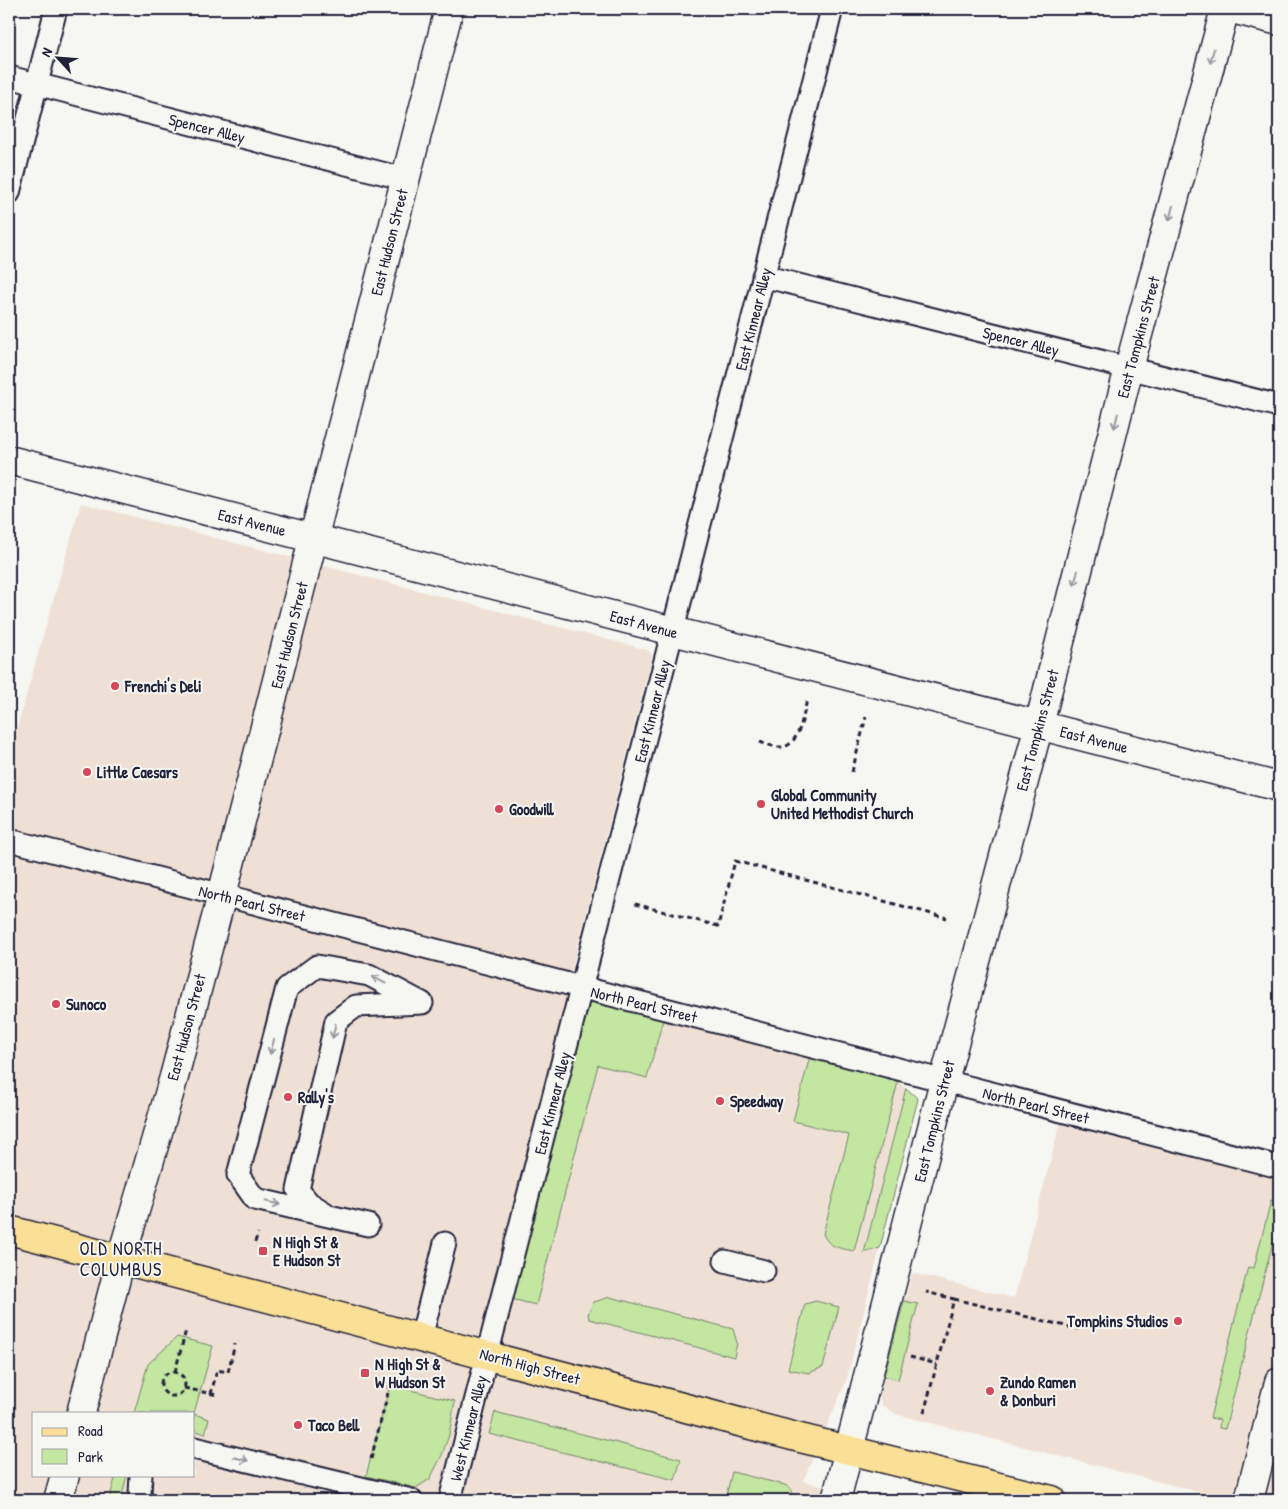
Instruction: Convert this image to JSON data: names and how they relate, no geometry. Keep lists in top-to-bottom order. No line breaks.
{"streets":{"main road":["North High Street"],"street":["East Hudson Street","East Tompkins Street","East Avenue"],"lane":["Spencer Alley","East Kinnear Alley","North Pearl Street","West Kinnear Alley"]},"crossings":[["Spencer Alley","East Hudson Street"],["Spencer Alley","East Kinnear Alley"],["Spencer Alley","East Tompkins Street"],["East Hudson Street","East Avenue"],["East Hudson Street","North Pearl Street"],["East Hudson Street","North High Street"],["East Kinnear Alley","East Avenue"],["East Kinnear Alley","North Pearl Street"],["East Kinnear Alley","North High Street"],["East Kinnear Alley","West Kinnear Alley"],["East Tompkins Street","East Avenue"],["East Tompkins Street","North Pearl Street"],["East Tompkins Street","North High Street"],["North High Street","West Kinnear Alley"]],"one_way":["East Tompkins Street"],"districts":["OLD NORTH COLUMBUS"],"places":{"other":["Frenchi's Deli","Little Caesars","Global Community United Methodist Church","Goodwill","Sunoco","Rally's","Speedway","Tompkins Studios","Zundo Ramen & Donburi","Taco Bell"],"transit":["N High St & E Hudson St","N High St & W Hudson St"]},"legend":["Road","Park"],"north":"top left"}
